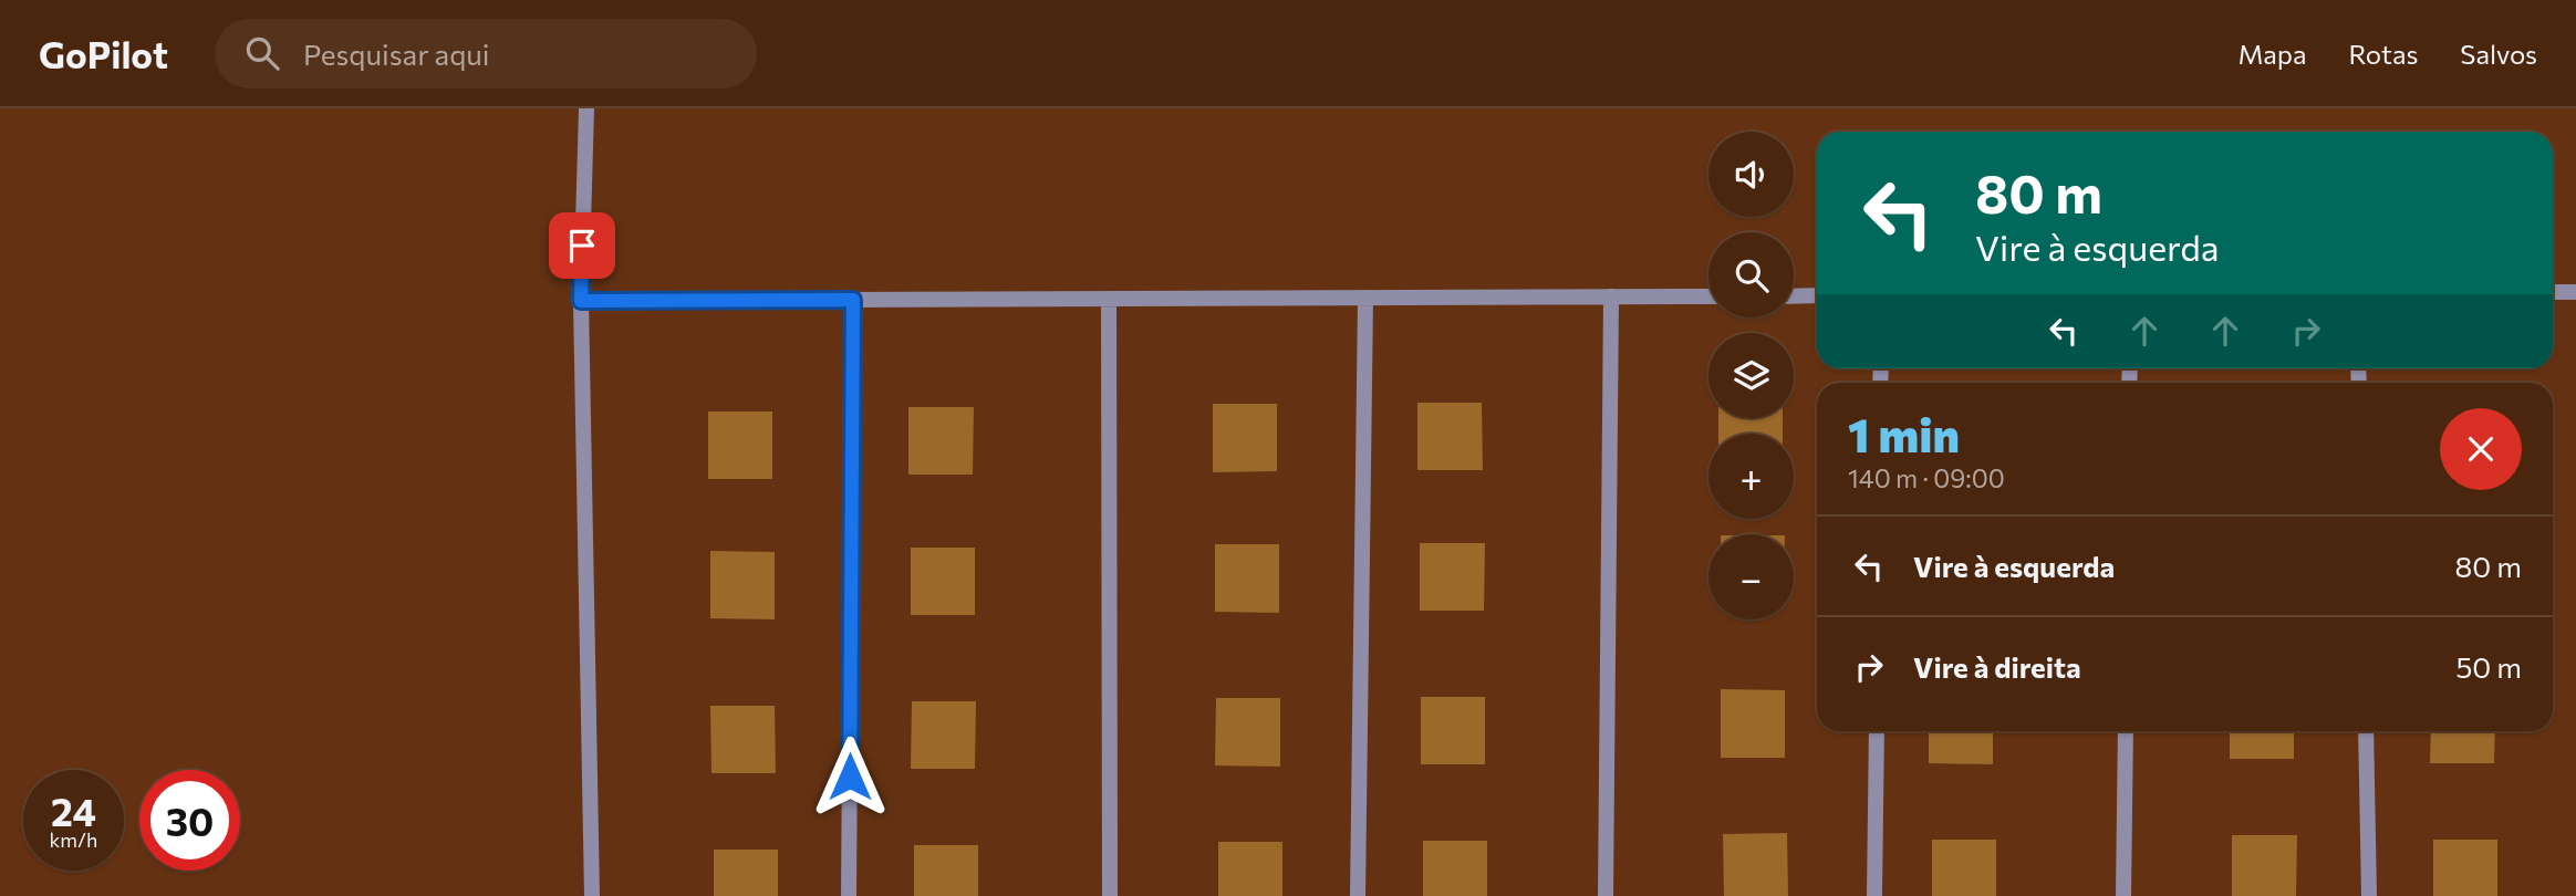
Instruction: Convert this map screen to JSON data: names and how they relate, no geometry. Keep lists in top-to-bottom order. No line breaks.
{"page":{"header":"GoPilot","search":"Pesquisar aqui","nav":["Mapa","Rotas","Salvos"],"map_buttons":["+","−"],"turn":["80 m","Vire à esquerda"],"heading":["1 min","140 m · 09:00"],"list":[{"name":"Vire à esquerda","value":"80 m"},{"name":"Vire à direita","value":"50 m"}],"speed":"24 km/h","limit":"30"}}
